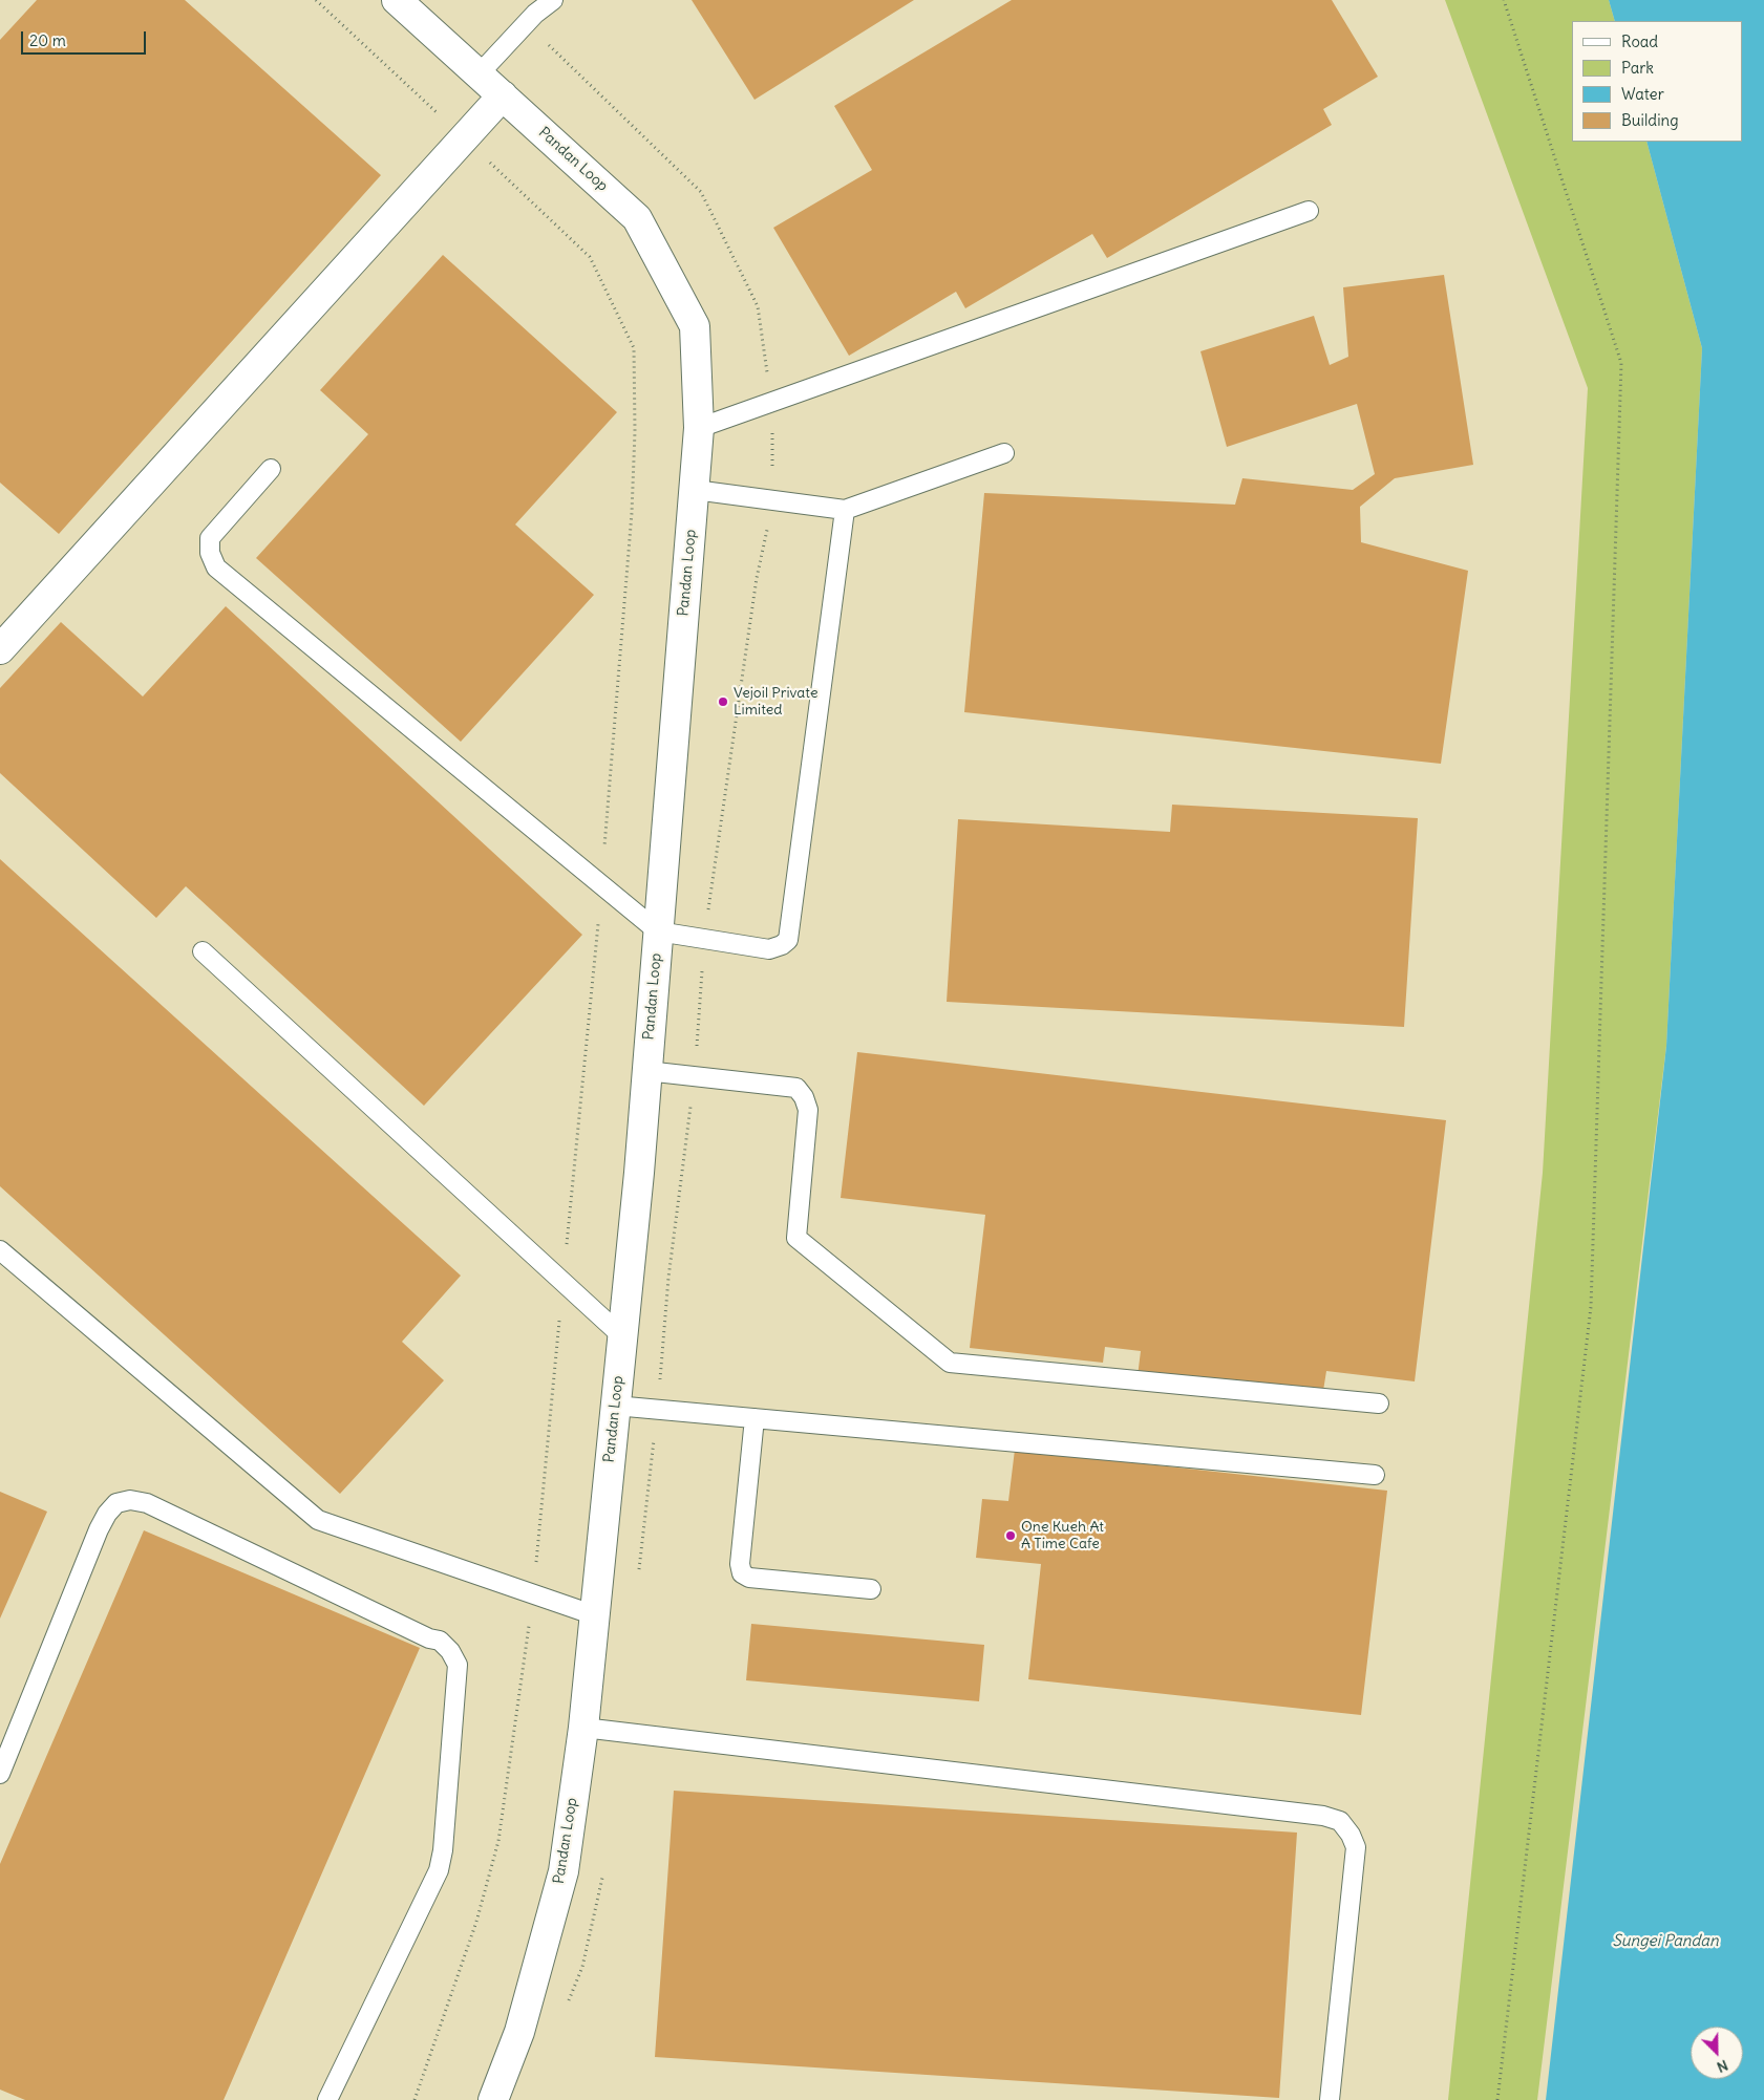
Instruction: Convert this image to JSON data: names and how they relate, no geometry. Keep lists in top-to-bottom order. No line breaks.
{"streets":{"street":["Pandan Loop"]},"water":["Sungei Pandan"],"places":["Vejoil Private Limited","One Kueh At A Time Cafe"],"legend":["Road","Park","Water","Building"],"scale_bar":"20 m","north":"bottom right"}
